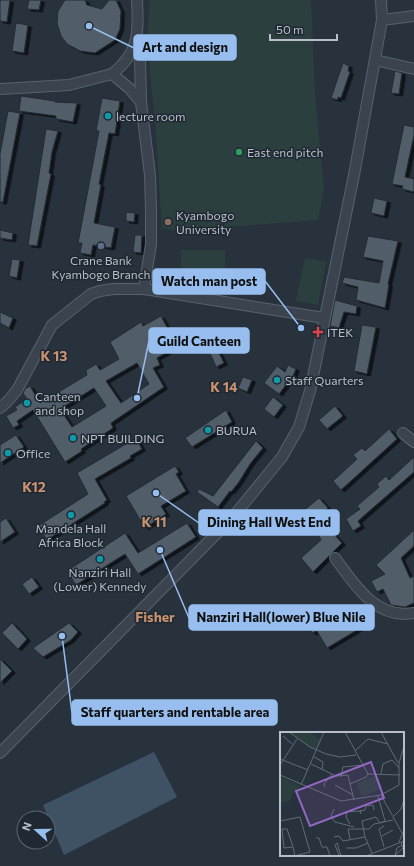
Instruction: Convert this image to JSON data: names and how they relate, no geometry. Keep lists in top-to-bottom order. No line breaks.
{"districts":["K 13","K 14","K12","K 11","Fisher"],"places":{"other":["Art and design","lecture room","East end pitch","Kyambogo University","Crane Bank Kyambogo Branch","Watch man post","Staff Quarters","Guild Canteen","Canteen and shop","BURUA","NPT BUILDING","Office","Dining Hall West End","Mandela Hall Africa Block","Nanziri Hall(lower) Blue Nile","Nanziri Hall (Lower) Kennedy","Staff quarters and rentable area"],"health":["ITEK"]},"scale_bar":"50 m","north":"left"}
